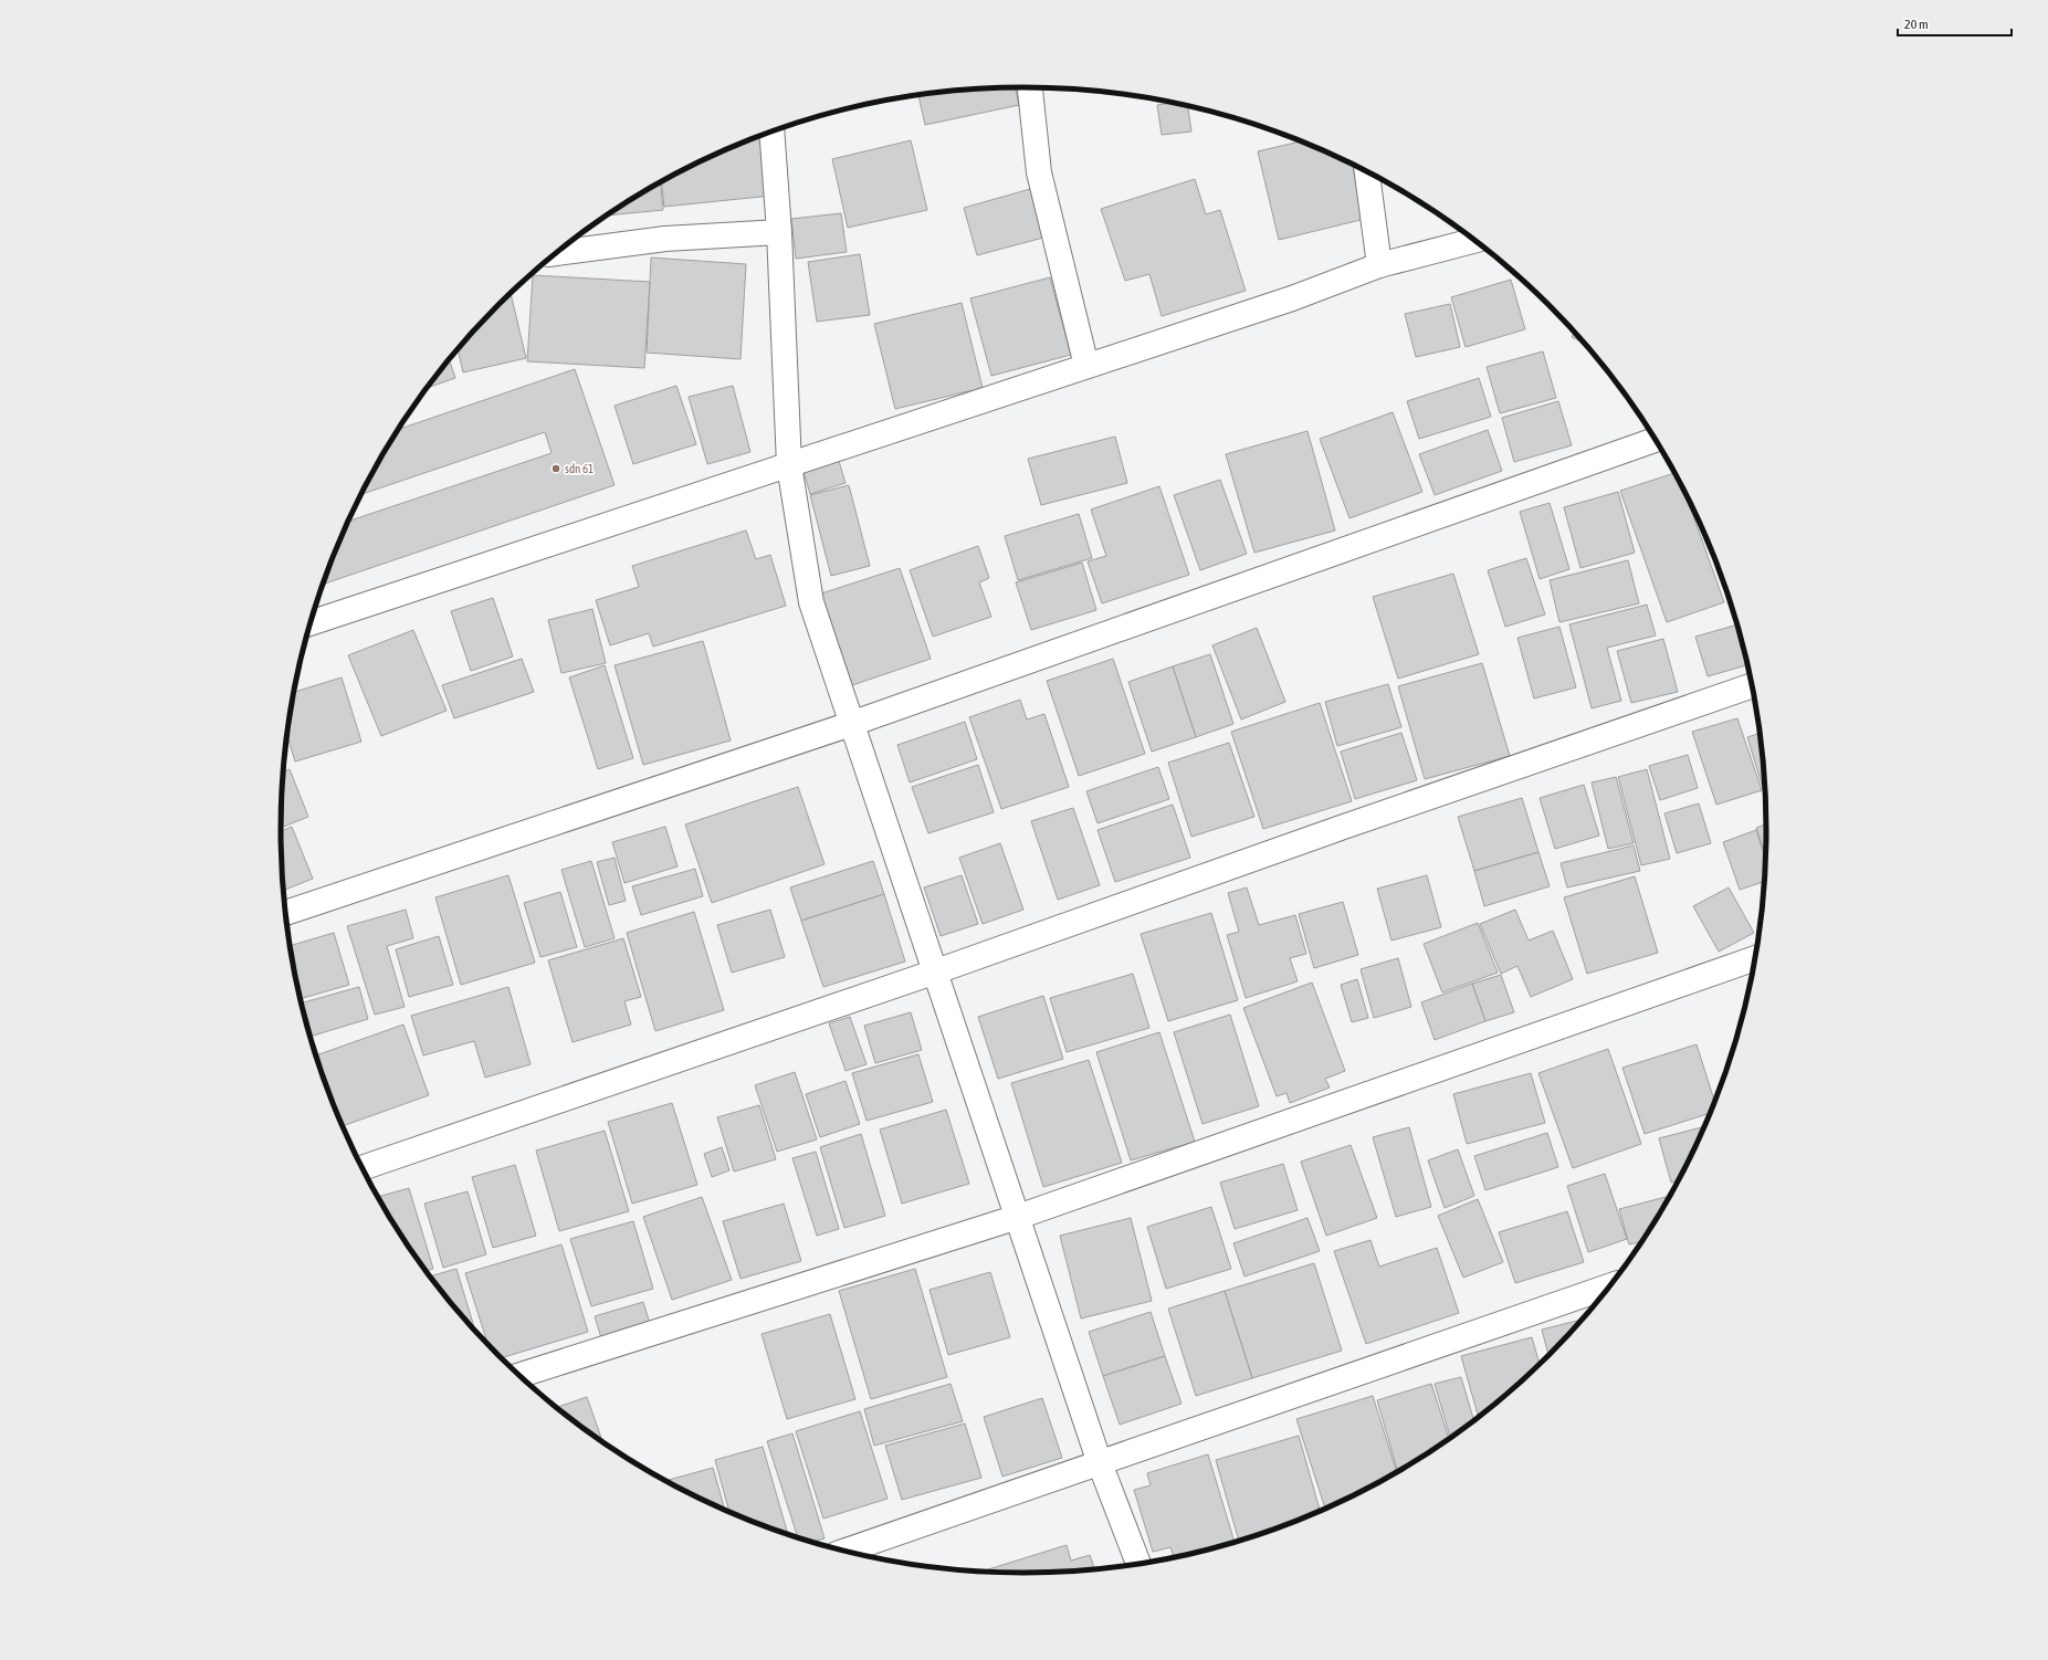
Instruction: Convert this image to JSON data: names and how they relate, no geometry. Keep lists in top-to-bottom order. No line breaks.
{"places":["sdn 61"],"scale_bar":"20 m"}
